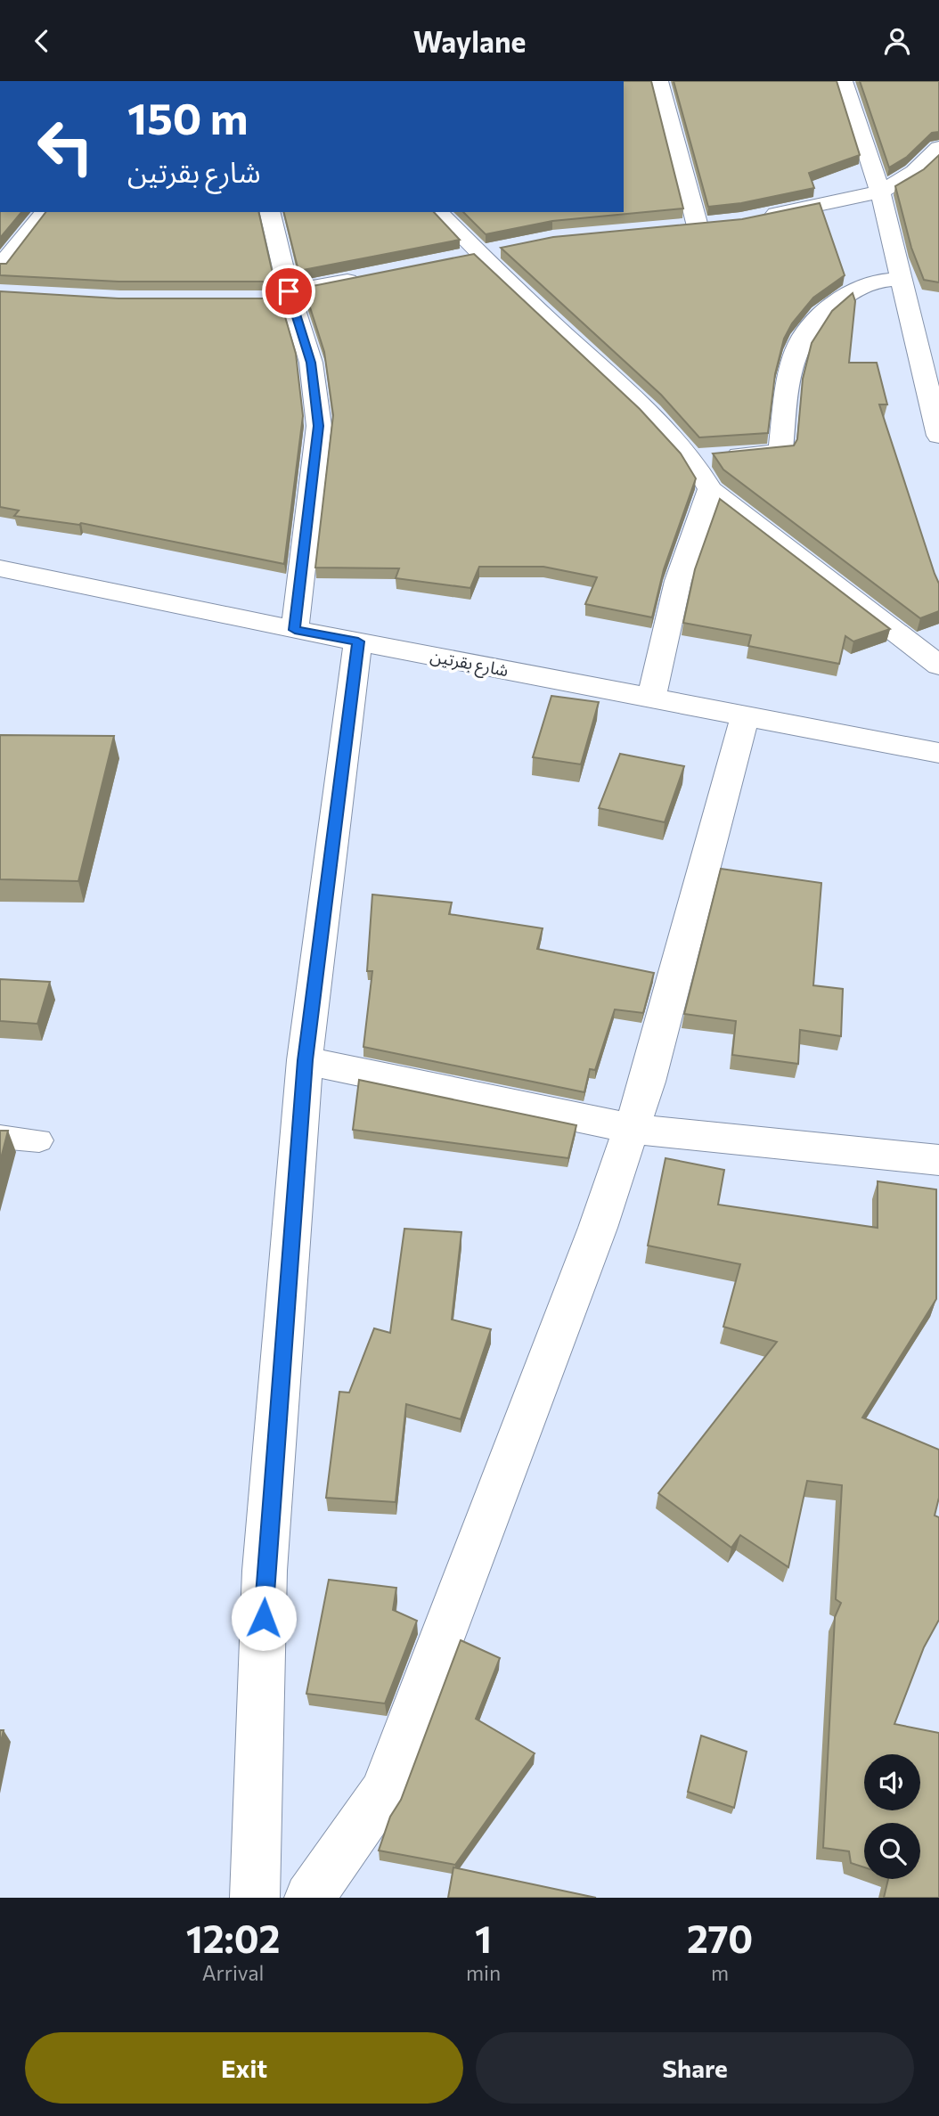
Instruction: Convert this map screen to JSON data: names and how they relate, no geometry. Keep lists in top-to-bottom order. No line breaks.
{"streets":{"street":["شارع بقرتين"]},"page":{"header":"Waylane","turn":["150 m","شارع بقرتين"],"eta":["12:02","Arrival","1","min","270","m"],"buttons":["Exit","Share"]}}
